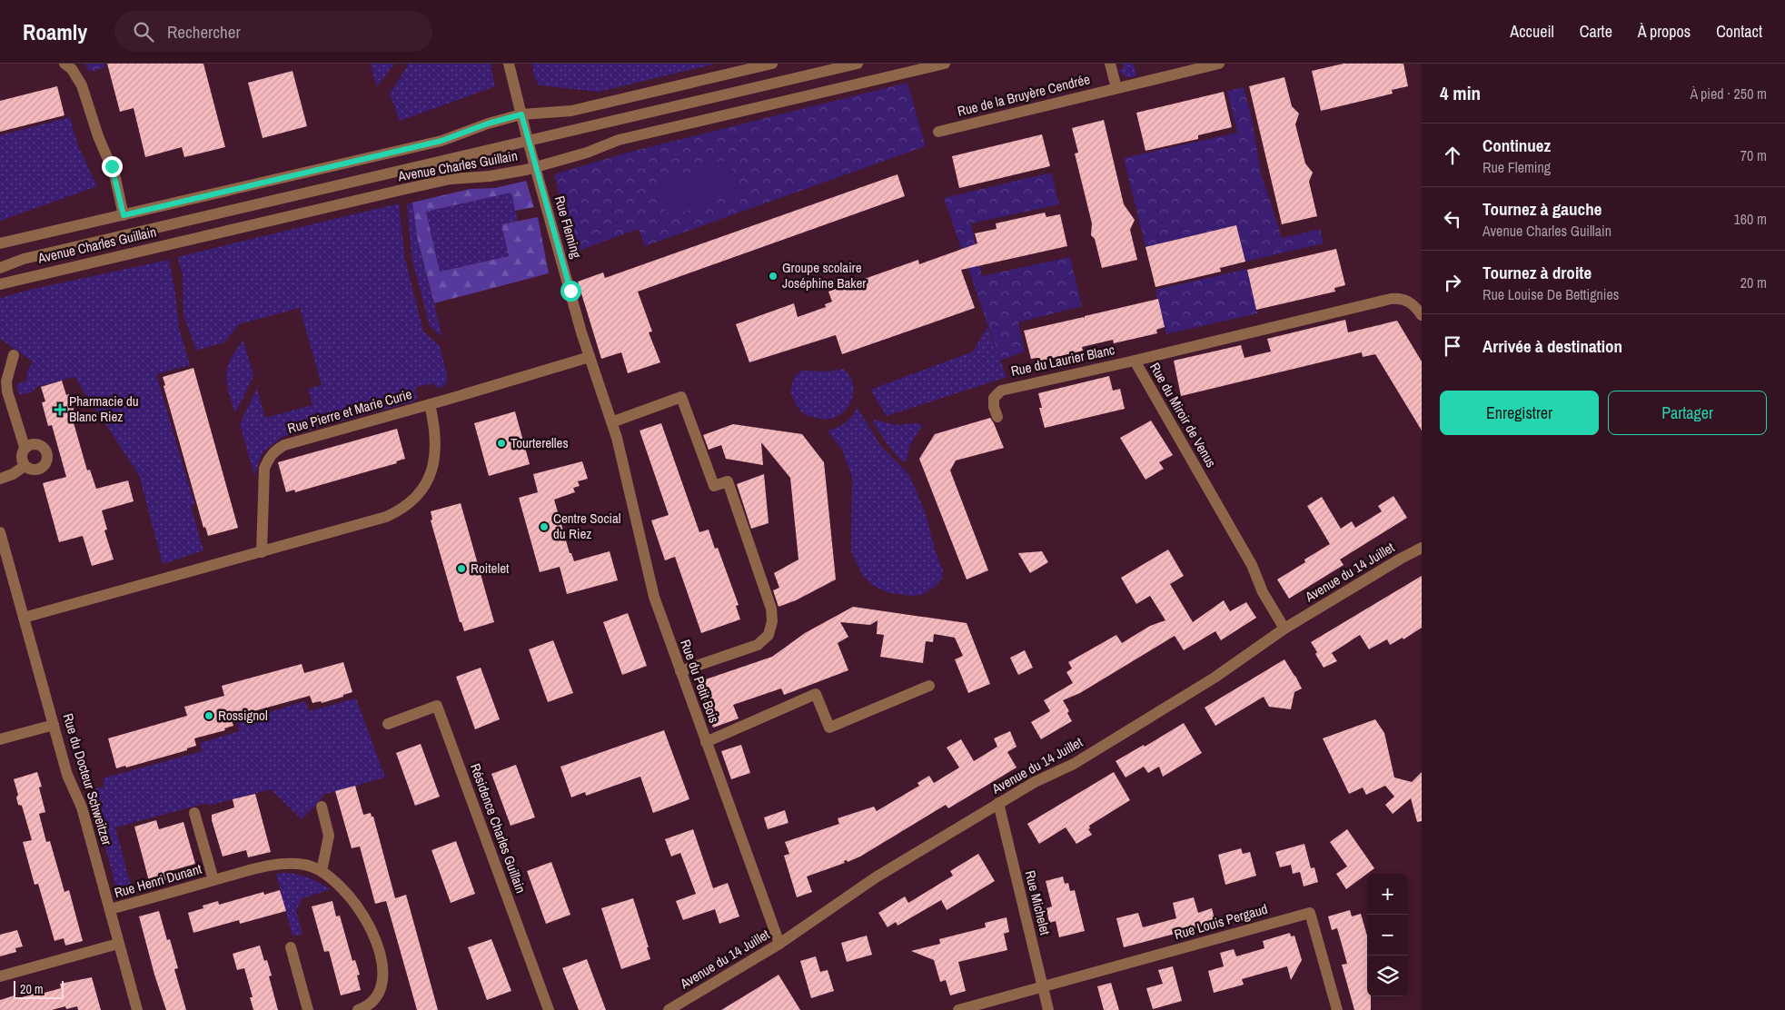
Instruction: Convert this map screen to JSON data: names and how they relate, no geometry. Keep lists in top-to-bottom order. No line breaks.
{"streets":{"street":["Rue de la Bruyère Cendrée","Avenue Charles Guillain","Rue Fleming","Rue du Laurier Blanc","Rue Pierre et Marie Curie","Rue du Miroir de Venus","Avenue du 14 Juillet","Rue du Petit Bois","Rue du Docteur Schweitzer","Résidence Charles Guillain","Rue Henri Dunant","Rue Michelet","Rue Louis Pergaud"]},"crossings":[["Avenue Charles Guillain","Rue Fleming"],["Rue Fleming","Rue Pierre et Marie Curie"],["Rue Fleming","Rue du Petit Bois"],["Rue du Laurier Blanc","Rue du Miroir de Venus"],["Rue Pierre et Marie Curie","Rue du Docteur Schweitzer"],["Rue du Miroir de Venus","Avenue du 14 Juillet"],["Avenue du 14 Juillet","Rue du Petit Bois"],["Avenue du 14 Juillet","Rue Michelet"],["Rue du Docteur Schweitzer","Rue Henri Dunant"],["Rue Michelet","Rue Louis Pergaud"]],"places":{"other":["Groupe scolaire Joséphine Baker","Tourterelles","Centre Social du Riez","Roitelet","Rossignol"],"health":["Pharmacie du Blanc Riez"]},"scale_bar":"20 m","page":{"header":"Roamly","search":"Rechercher","nav":["Accueil","Carte","À propos","Contact"],"heading":["4 min","À pied · 250 m"],"list":[["Continuez","Rue Fleming","70 m"],["Tournez à gauche","Avenue Charles Guillain","160 m"],["Tournez à droite","Rue Louise De Bettignies","20 m"],"Arrivée à destination"],"buttons":["Enregistrer","Partager"],"map_buttons":["+","−"],"scale":"20 m"}}
